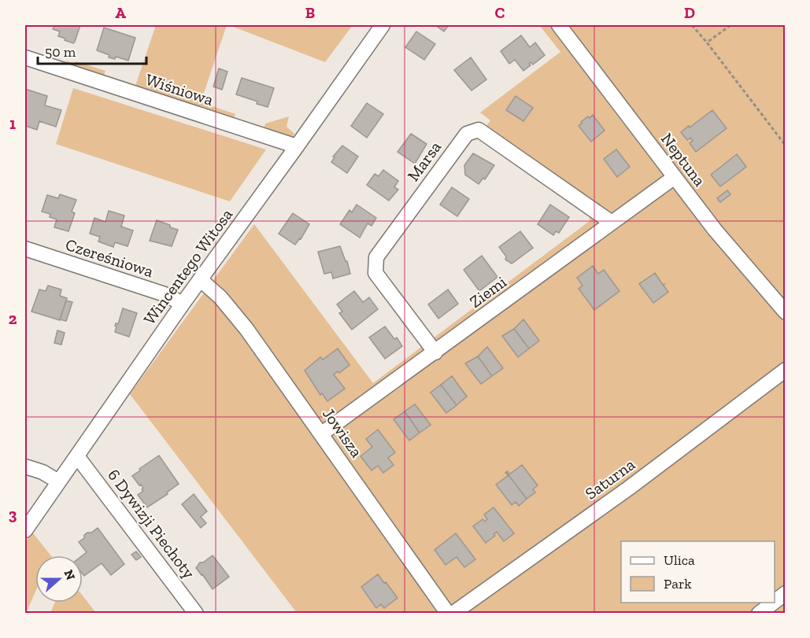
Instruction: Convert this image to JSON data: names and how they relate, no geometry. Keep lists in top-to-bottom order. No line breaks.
{"streets":{"street":["Wiśniowa","Neptuna","Marsa","Czereśniowa","Wincentego Witosa","Ziemi","Jowisza","Saturna","6 Dywizji Piechoty"]},"crossings":[["Wiśniowa","Wincentego Witosa"],["Neptuna","Ziemi"],["Marsa","Ziemi"],["Czereśniowa","Wincentego Witosa"],["Wincentego Witosa","Jowisza"],["Wincentego Witosa","6 Dywizji Piechoty"],["Ziemi","Jowisza"]],"legend":["Ulica","Park"],"scale_bar":"50 m","north":"right","grid":{"columns":["A","B","C","D"],"rows":["1","2","3"]}}
